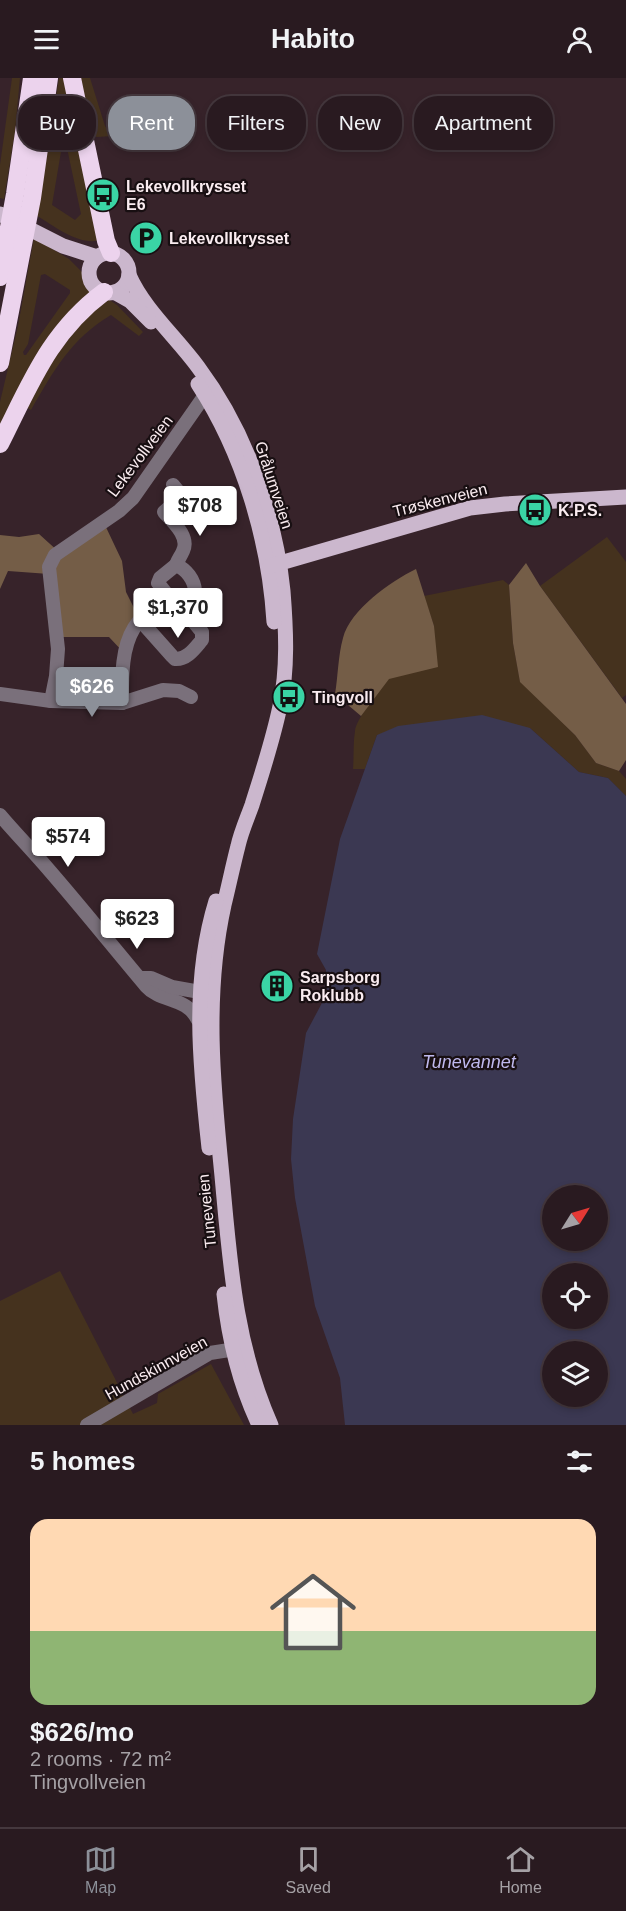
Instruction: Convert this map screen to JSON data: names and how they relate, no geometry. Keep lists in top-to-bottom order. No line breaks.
{"streets":{"main road":["Grålumveien","Trøskenveien","Tuneveien"],"street":["Lekevollveien","Hundskinnveien"]},"crossings":[["Lekevollveien","Grålumveien"],["Grålumveien","Trøskenveien"],["Grålumveien","Tuneveien"],["Tuneveien","Hundskinnveien"]],"water":["Tunevannet"],"places":{"bus stop":["Lekevollkrysset E6","K.P.S.","Tingvoll"],"parking":["Lekevollkrysset"],"building":["Sarpsborg Roklubb"]},"north":"top right","page":{"header":"Habito","chip":["Buy","Rent","Filters","New","Apartment"],"price":["$708","$1,370","$626","$574","$623"],"heading":"5 homes","list":[{"name":"$626/mo","note":"2 rooms · 72 m² · Tingvollveien"}],"tabs":["Map","Saved","Home"]}}
